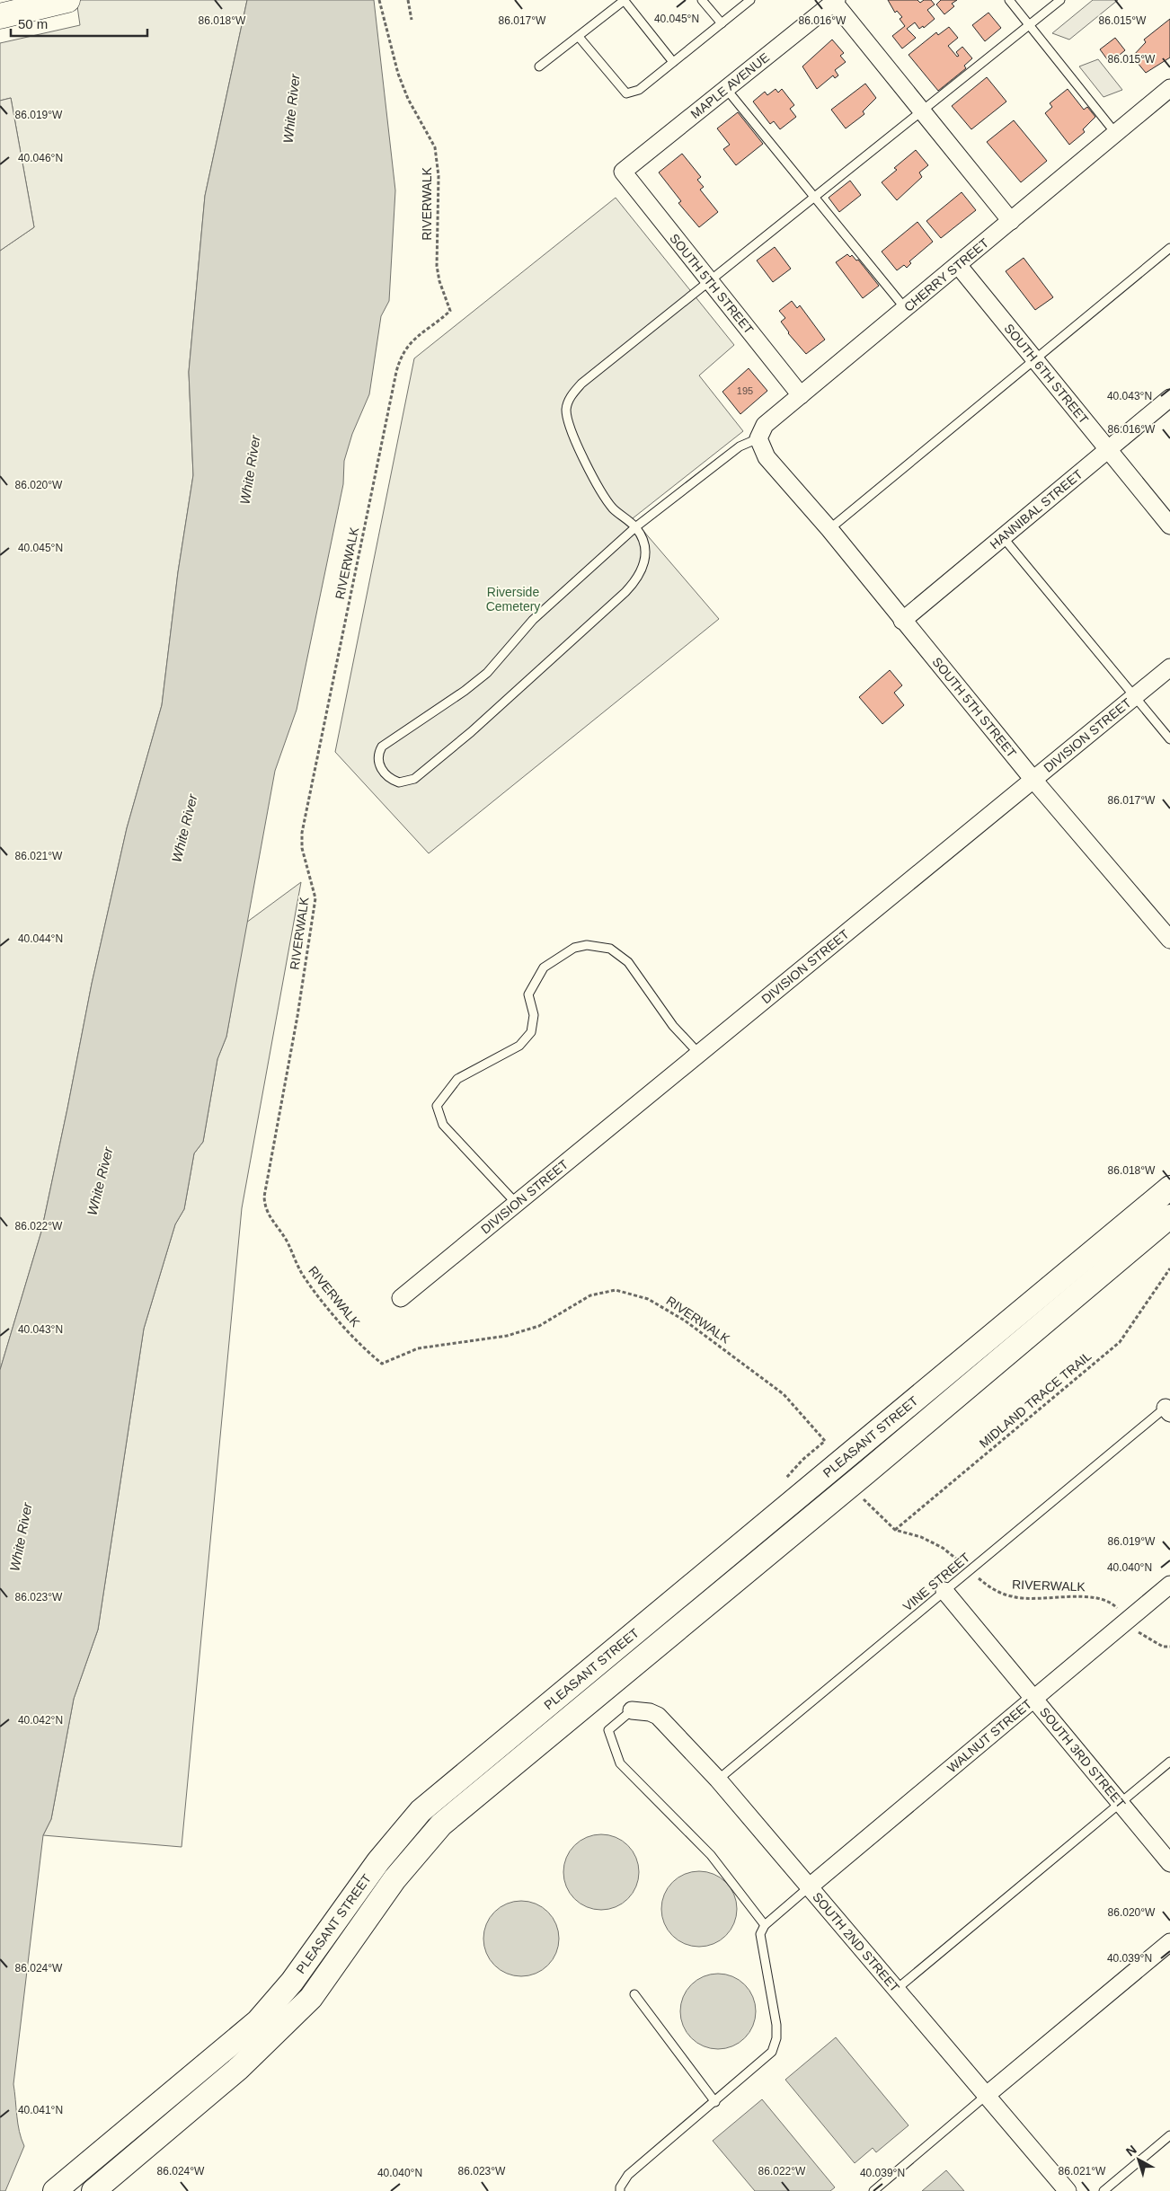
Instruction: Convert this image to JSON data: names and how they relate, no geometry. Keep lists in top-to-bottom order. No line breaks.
{"streets":{"street":["MAPLE AVENUE","CHERRY STREET","SOUTH 5TH STREET","SOUTH 6TH STREET","HANNIBAL STREET","DIVISION STREET","PLEASANT STREET","WALNUT STREET","SOUTH 3RD STREET","SOUTH 2ND STREET"],"lane":["VINE STREET"],"path":["RIVERWALK","MIDLAND TRACE TRAIL"]},"crossings":[["MAPLE AVENUE","SOUTH 5TH STREET"],["RIVERWALK","MIDLAND TRACE TRAIL"],["RIVERWALK","VINE STREET"],["RIVERWALK","WALNUT STREET"],["CHERRY STREET","SOUTH 5TH STREET"],["CHERRY STREET","SOUTH 6TH STREET"],["SOUTH 5TH STREET","HANNIBAL STREET"],["SOUTH 5TH STREET","DIVISION STREET"],["SOUTH 6TH STREET","HANNIBAL STREET"],["VINE STREET","SOUTH 3RD STREET"],["VINE STREET","SOUTH 2ND STREET"],["WALNUT STREET","SOUTH 3RD STREET"],["WALNUT STREET","SOUTH 2ND STREET"]],"water":["White River"],"parks":["Riverside Cemetery"],"house_numbers":["195"],"scale_bar":"50 m","north":"top left","coordinates":["40.045°N","86.016°W","86.018°W","86.017°W","86.015°W","86.019°W","40.046°N","40.043°N","86.020°W","86.021°W","40.044°N","86.022°W","40.040°N","86.023°W","40.042°N","40.039°N","86.024°W","40.041°N"]}
